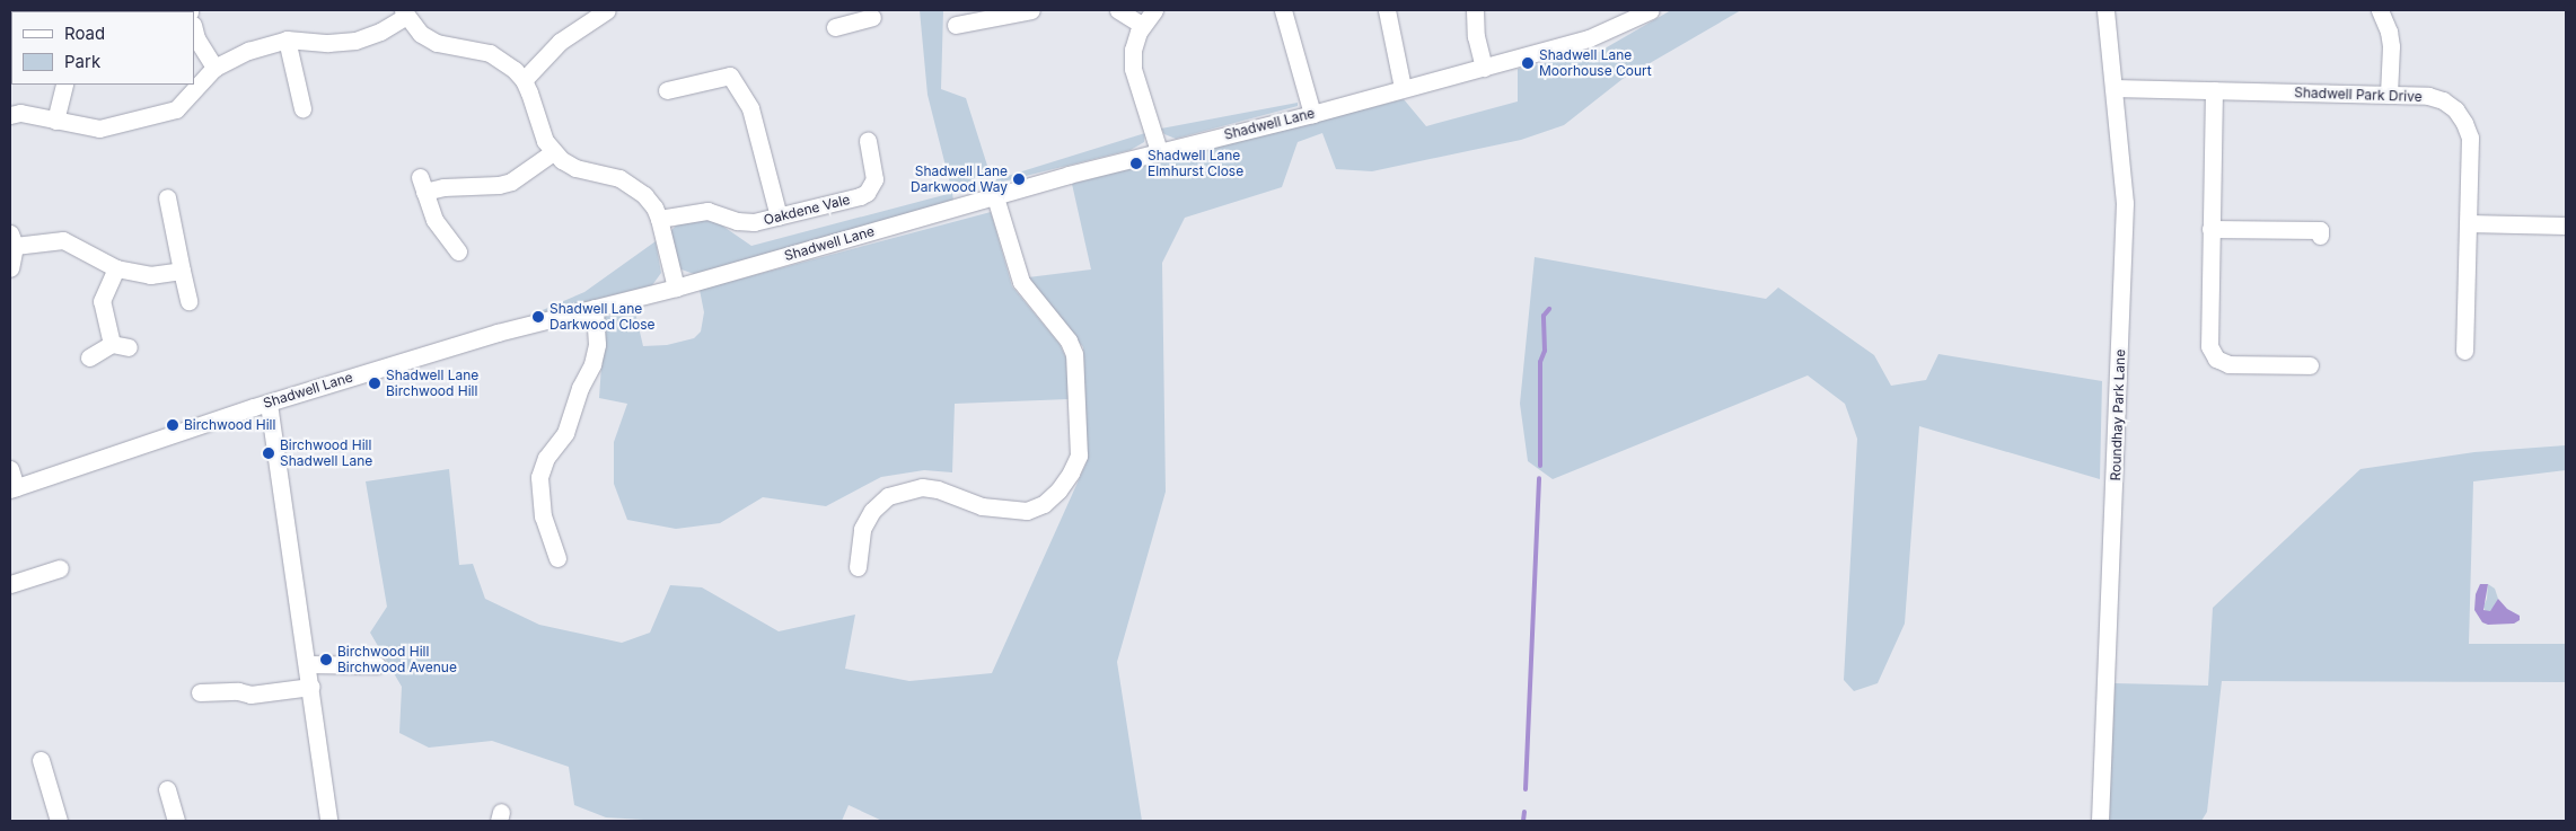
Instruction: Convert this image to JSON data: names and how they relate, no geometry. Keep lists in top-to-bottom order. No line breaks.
{"streets":{"street":["Shadwell Park Drive","Shadwell Lane","Oakdene Vale","Roundhay Park Lane"]},"crossings":[["Shadwell Park Drive","Roundhay Park Lane"]],"places":["Shadwell Lane Moorhouse Court","Shadwell Lane Elmhurst Close","Shadwell Lane Darkwood Way","Shadwell Lane Darkwood Close","Shadwell Lane Birchwood Hill","Birchwood Hill","Birchwood Hill Shadwell Lane","Birchwood Hill Birchwood Avenue"],"legend":["Road","Park"]}
